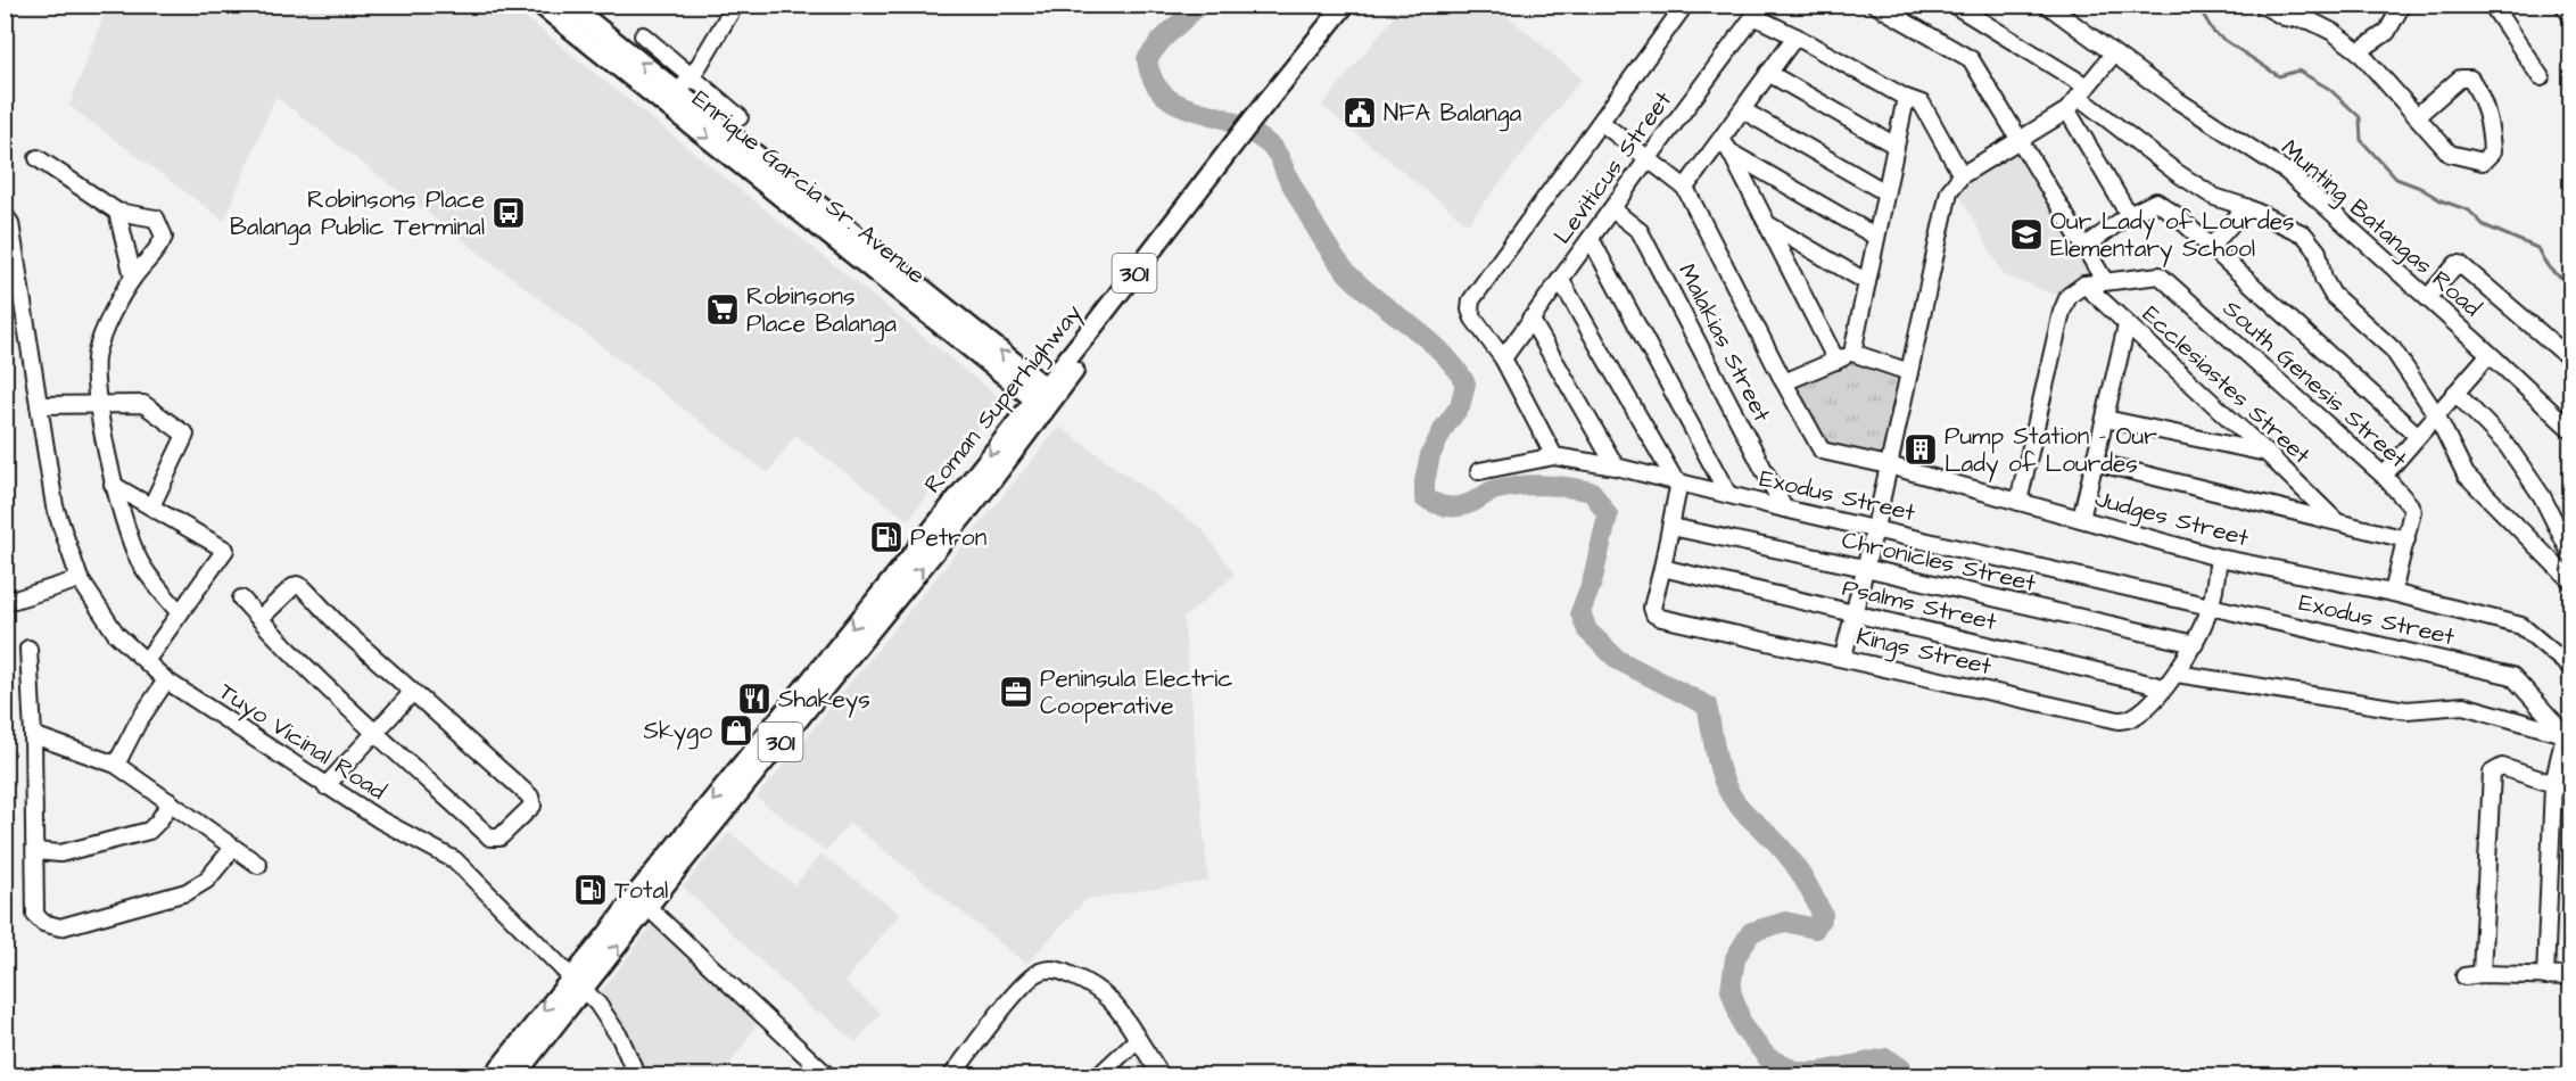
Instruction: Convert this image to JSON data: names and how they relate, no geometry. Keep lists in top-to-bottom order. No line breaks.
{"streets":{"main road":["Enrique Garcia Sr. Avenue","301","Roman Superhighway"],"street":["Leviticus Street","Munting Batangas Road","Malakias Street","South Genesis Street","Ecclesiastes Street","Exodus Street","Judges Street","Chronicles Street","Psalms Street","Kings Street","Tuyo Vicinal Road"]},"crossings":[["Leviticus Street","Malakias Street"],["Leviticus Street","Judges Street"],["Enrique Garcia Sr. Avenue","Roman Superhighway"],["Malakias Street","Exodus Street"],["South Genesis Street","Ecclesiastes Street"],["South Genesis Street","Judges Street"],["Roman Superhighway","Tuyo Vicinal Road"],["Exodus Street","Kings Street"],["Judges Street","Kings Street"],["Chronicles Street","Kings Street"],["Psalms Street","Kings Street"]],"places":{"public building":["NFA Balanga"],"bus stop":["Robinsons Place Balanga Public Terminal"],"school or university":["Our Lady of Lourdes Elementary School"],"supermarket":["Robinsons Place Balanga"],"building":["Pump Station - Our Lady of Lourdes"],"fuel station":["Petron","Total"],"office":["Peninsula Electric Cooperative"],"restaurant":["Shakeys"],"shop":["Skygo"]}}
